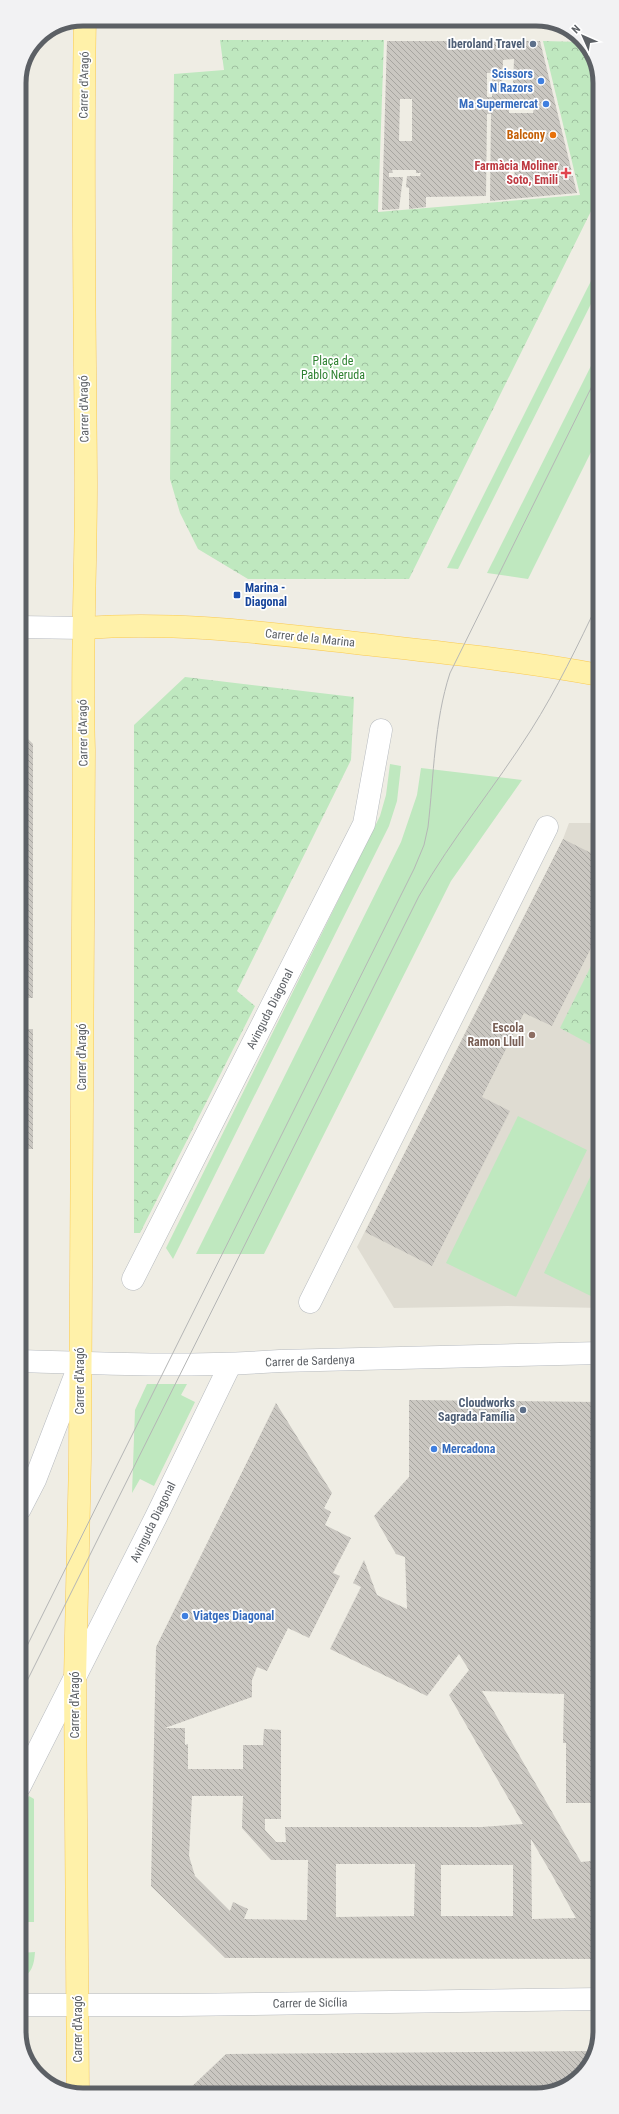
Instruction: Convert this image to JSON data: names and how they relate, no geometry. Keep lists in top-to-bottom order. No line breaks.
{"streets":{"main road":["Carrer d'Aragó","Carrer de la Marina"],"street":["Avinguda Diagonal","Carrer de Sardenya","Carrer de Sicília"]},"crossings":[["Carrer d'Aragó","Carrer de la Marina"],["Carrer d'Aragó","Avinguda Diagonal"],["Carrer d'Aragó","Carrer de Sardenya"],["Carrer d'Aragó","Carrer de Sicília"],["Avinguda Diagonal","Carrer de Sardenya"]],"parks":["Plaça de Pablo Neruda"],"places":{"other":["Iberoland Travel","Scissors N Razors","Ma Supermercat","Balcony","Escola Ramon Llull","Cloudworks Sagrada Família","Mercadona","Viatges Diagonal"],"health":["Farmàcia Moliner Soto, Emili"],"transit":["Marina - Diagonal"]},"north":"top left"}
